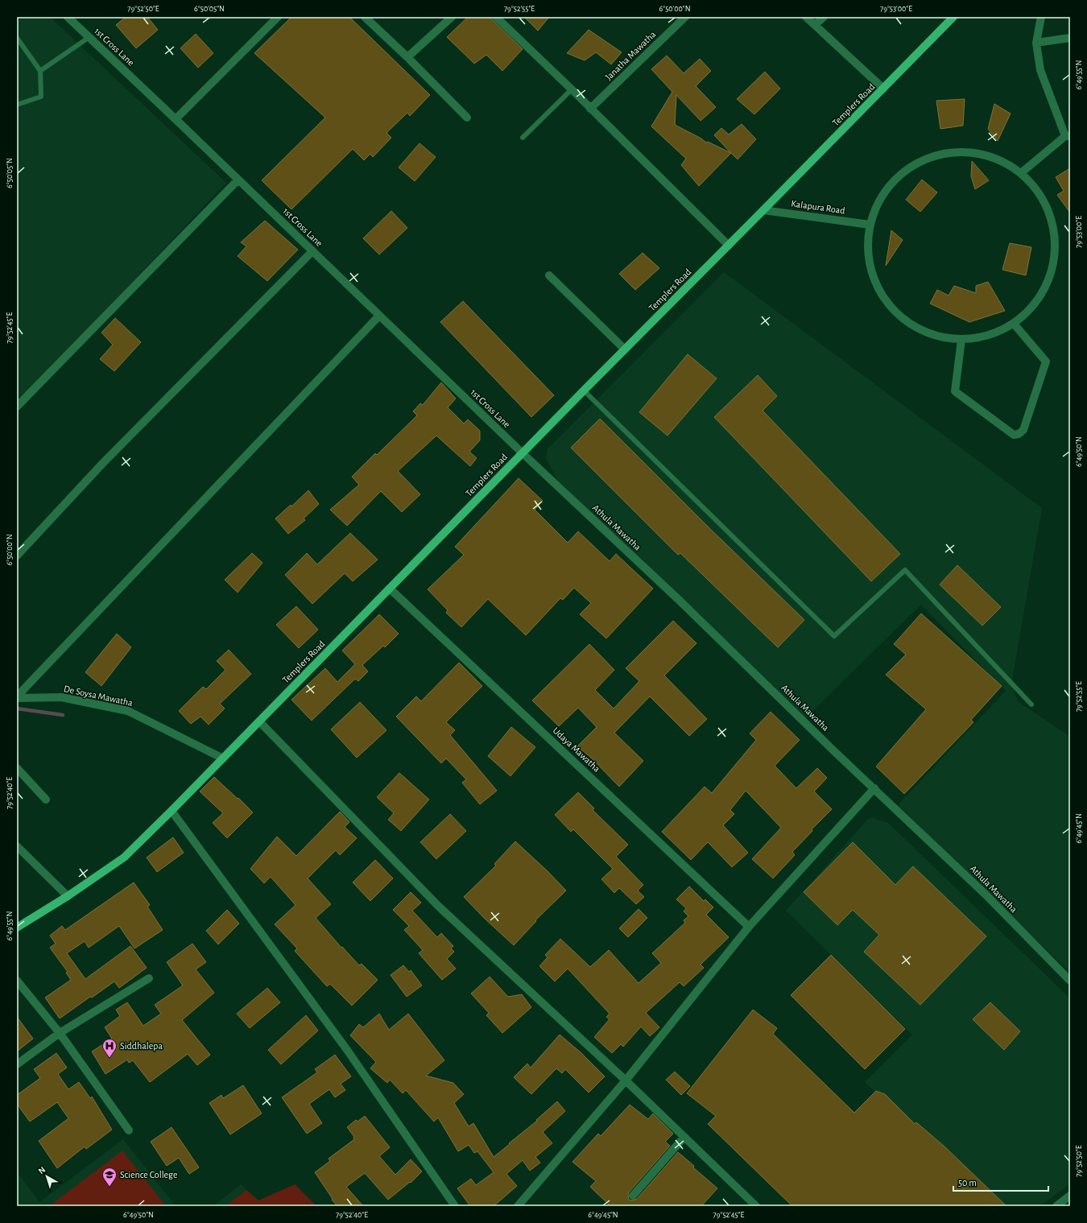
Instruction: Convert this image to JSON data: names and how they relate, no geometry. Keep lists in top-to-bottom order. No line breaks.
{"streets":{"main road":["Templers Road"],"street":["1st Cross Lane","Janatha Mawatha","Kalapura Road","Athula Mawatha","De Soysa Mawatha","Udaya Mawatha"]},"crossings":[["1st Cross Lane","Templers Road"],["1st Cross Lane","Athula Mawatha"],["Templers Road","Kalapura Road"],["Templers Road","Athula Mawatha"],["Templers Road","De Soysa Mawatha"],["Templers Road","Udaya Mawatha"]],"places":{"hospital":["Siddhalepa"],"school or university":["Science College"]},"scale_bar":"50 m","north":"top left","coordinates":["79°52'50\"E","6°50'05\"N","79°52'55\"E","6°50'00\"N","79°53'00\"E","6°49'55\"N","79°52'45\"E","6°49'50\"N","79°52'40\"E","6°49'45\"N"]}
